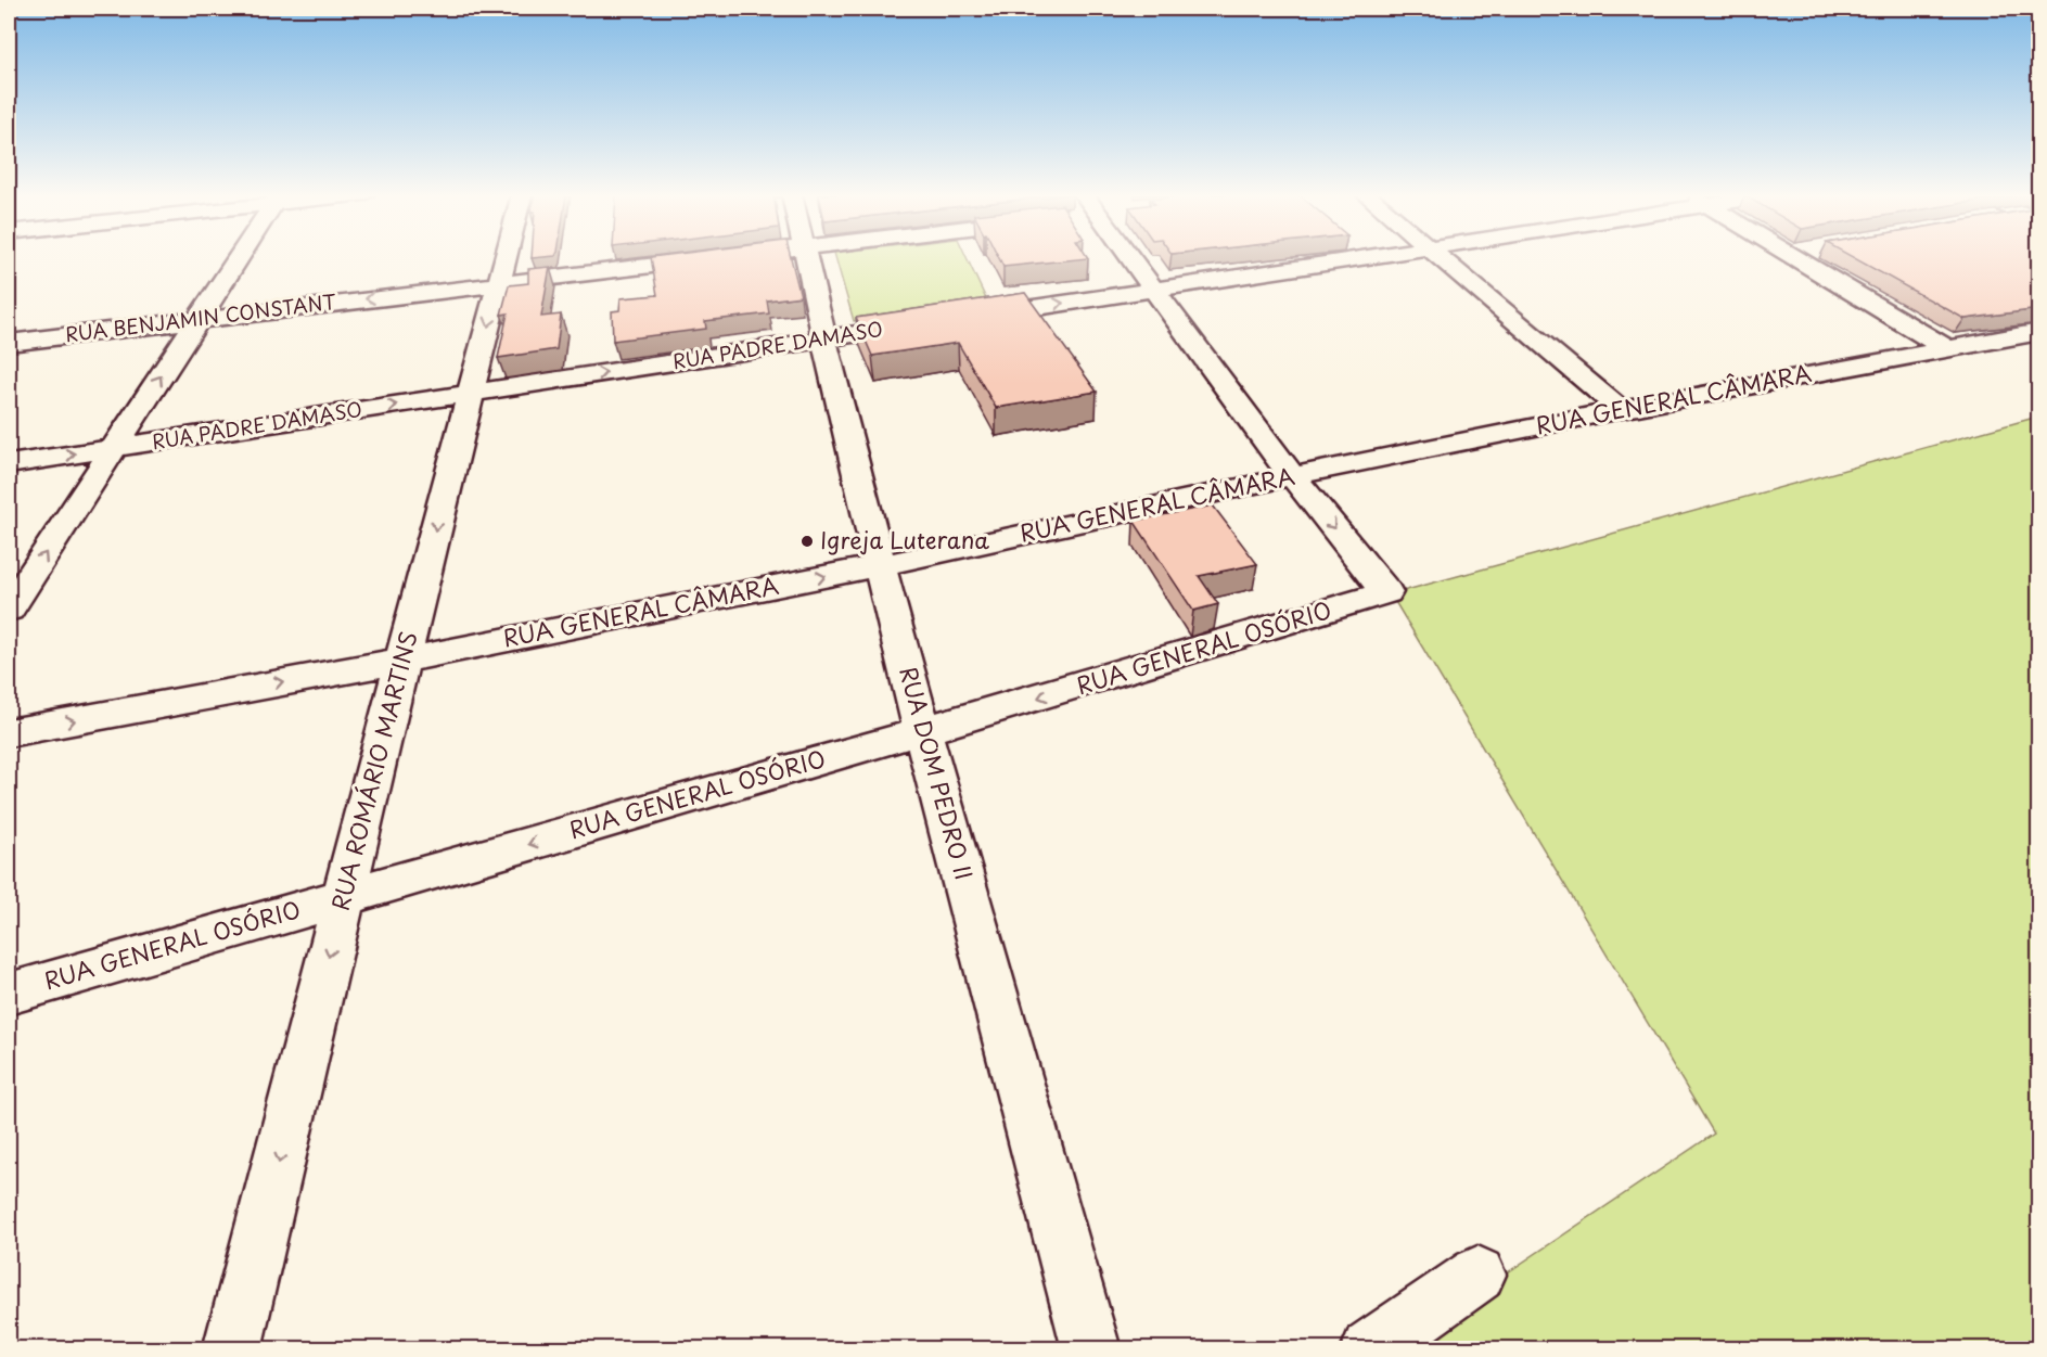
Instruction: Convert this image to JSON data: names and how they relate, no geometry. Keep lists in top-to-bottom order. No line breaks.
{"streets":{"street":["RUA BENJAMIN CONSTANT","RUA PADRE DAMASO","RUA GENERAL CÂMARA","RUA GENERAL OSÓRIO","RUA ROMÁRIO MARTINS","RUA DOM PEDRO II"]},"crossings":[["RUA BENJAMIN CONSTANT","RUA ROMÁRIO MARTINS"],["RUA PADRE DAMASO","RUA ROMÁRIO MARTINS"],["RUA PADRE DAMASO","RUA DOM PEDRO II"],["RUA GENERAL CÂMARA","RUA GENERAL OSÓRIO"],["RUA GENERAL CÂMARA","RUA ROMÁRIO MARTINS"],["RUA GENERAL CÂMARA","RUA DOM PEDRO II"],["RUA GENERAL OSÓRIO","RUA ROMÁRIO MARTINS"],["RUA GENERAL OSÓRIO","RUA DOM PEDRO II"]],"one_way":["RUA BENJAMIN CONSTANT","RUA PADRE DAMASO","RUA GENERAL CÂMARA","RUA GENERAL OSÓRIO","RUA ROMÁRIO MARTINS"],"places":["Igreja Luterana"]}
